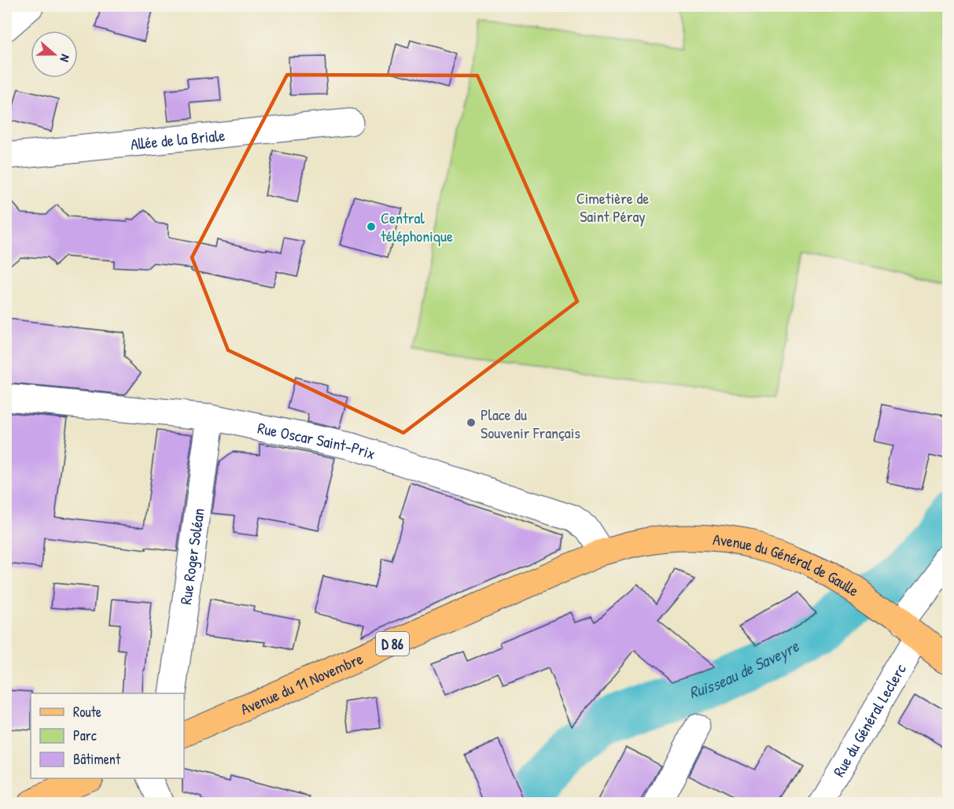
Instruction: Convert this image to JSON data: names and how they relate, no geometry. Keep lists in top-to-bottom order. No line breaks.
{"streets":{"main road":["Avenue du Général de Gaulle","D 86","Avenue du 11 Novembre"],"street":["Allée de la Briale","Rue Oscar Saint-Prix","Rue Roger Soléan","Rue du Général Leclerc"]},"crossings":[["Rue Oscar Saint-Prix","Rue Roger Soléan"],["Rue Oscar Saint-Prix","Avenue du Général de Gaulle"],["Rue Oscar Saint-Prix","Avenue du 11 Novembre"],["Avenue du Général de Gaulle","Avenue du 11 Novembre"],["Avenue du Général de Gaulle","Rue du Général Leclerc"]],"water":["Ruisseau de Saveyre"],"parks":["Cimetière de Saint Péray"],"places":["Central téléphonique","Place du Souvenir Français"],"legend":["Route","Parc","Bâtiment"],"north":"right"}
